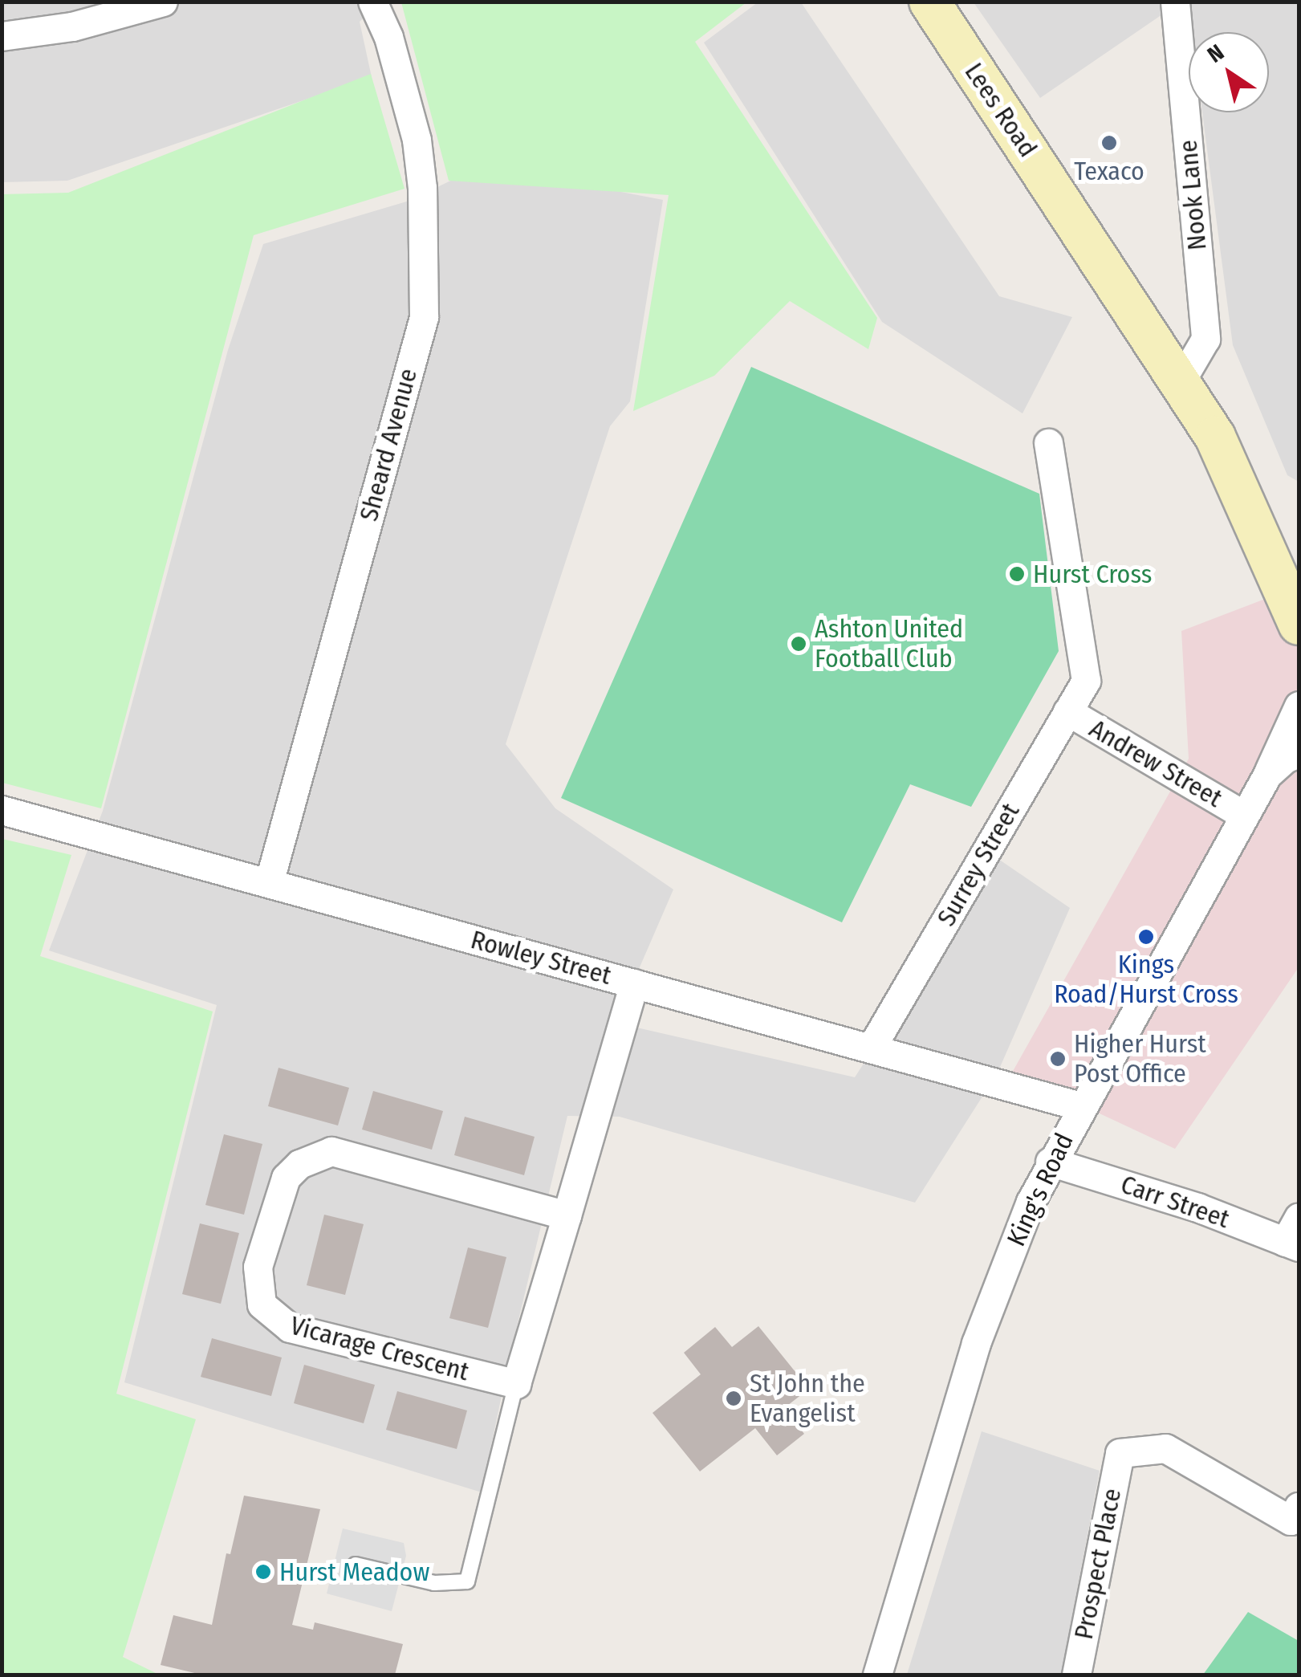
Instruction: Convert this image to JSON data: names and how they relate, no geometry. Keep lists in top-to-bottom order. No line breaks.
{"streets":{"main road":["Lees Road"],"street":["Nook Lane","Sheard Avenue","Andrew Street","Surrey Street","Rowley Street","King's Road","Carr Street","Vicarage Crescent","Prospect Place"]},"crossings":[["Lees Road","Nook Lane"],["Sheard Avenue","Rowley Street"],["Andrew Street","Surrey Street"],["Andrew Street","King's Road"],["Surrey Street","Rowley Street"],["Rowley Street","King's Road"],["King's Road","Carr Street"]],"places":["Texaco","Hurst Cross","Ashton United Football Club","Kings Road/Hurst Cross","Higher Hurst Post Office","St John the Evangelist","Hurst Meadow"],"north":"top left"}
